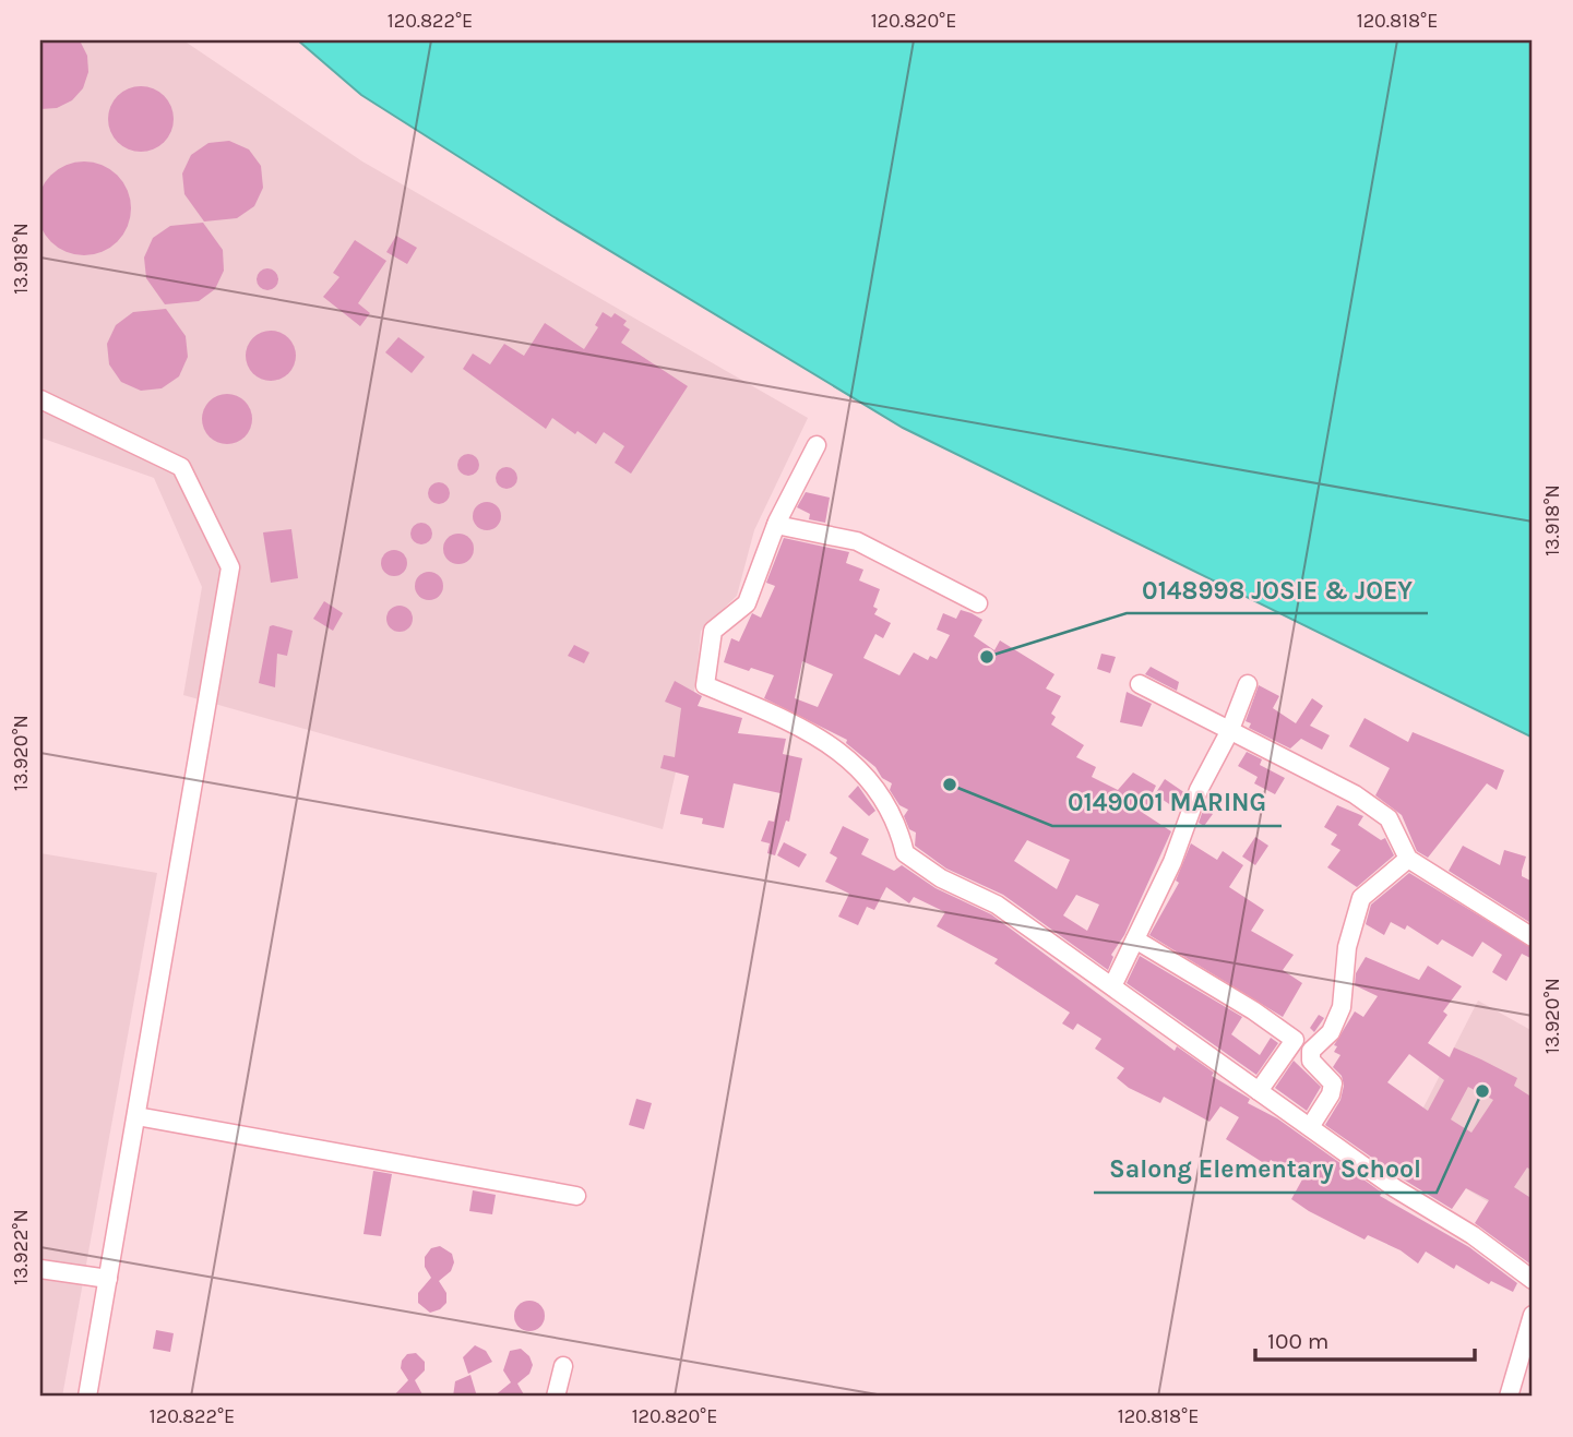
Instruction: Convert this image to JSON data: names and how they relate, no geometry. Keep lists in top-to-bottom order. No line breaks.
{"places":["0148998 JOSIE & JOEY","0149001 MARING","Salong Elementary School"],"scale_bar":"100 m","coordinates":["120.822°E","120.820°E","120.818°E","13.918°N","13.920°N","13.922°N"]}
